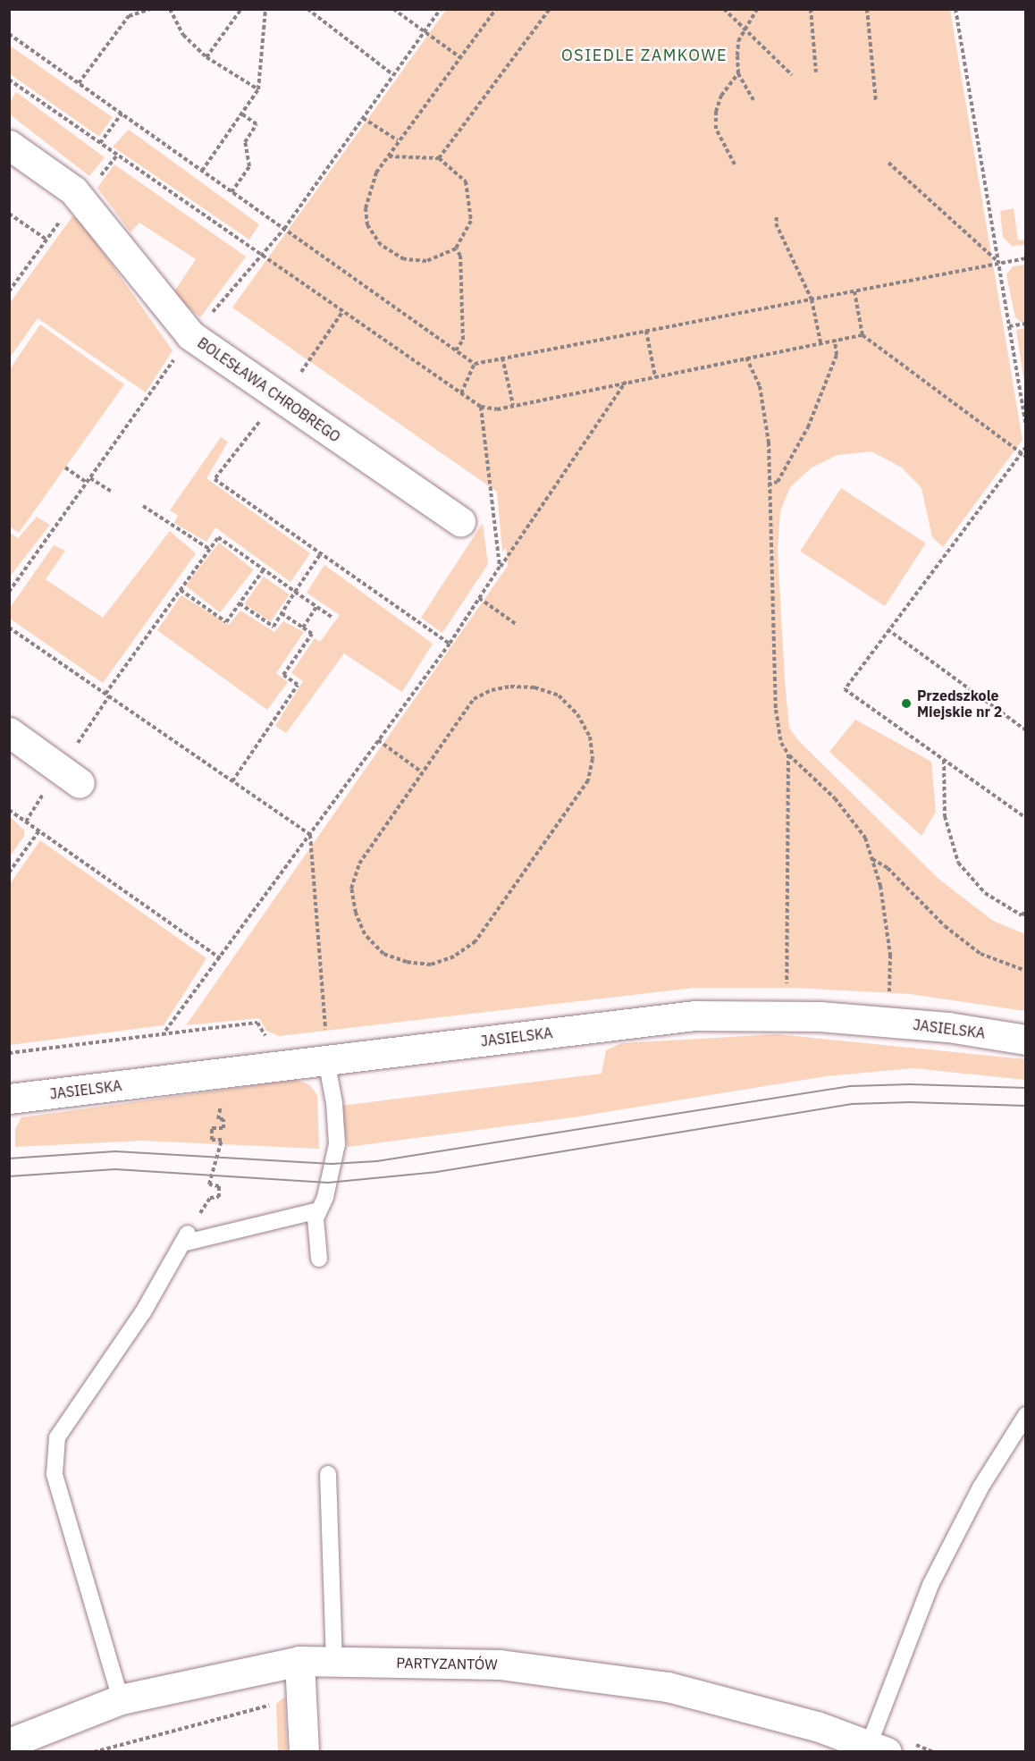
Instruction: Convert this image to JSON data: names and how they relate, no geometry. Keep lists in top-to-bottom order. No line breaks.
{"streets":{"street":["BOLESŁAWA CHROBREGO","JASIELSKA","PARTYZANTÓW"]},"districts":["OSIEDLE ZAMKOWE"],"places":["Przedszkole Miejskie nr 2"]}
